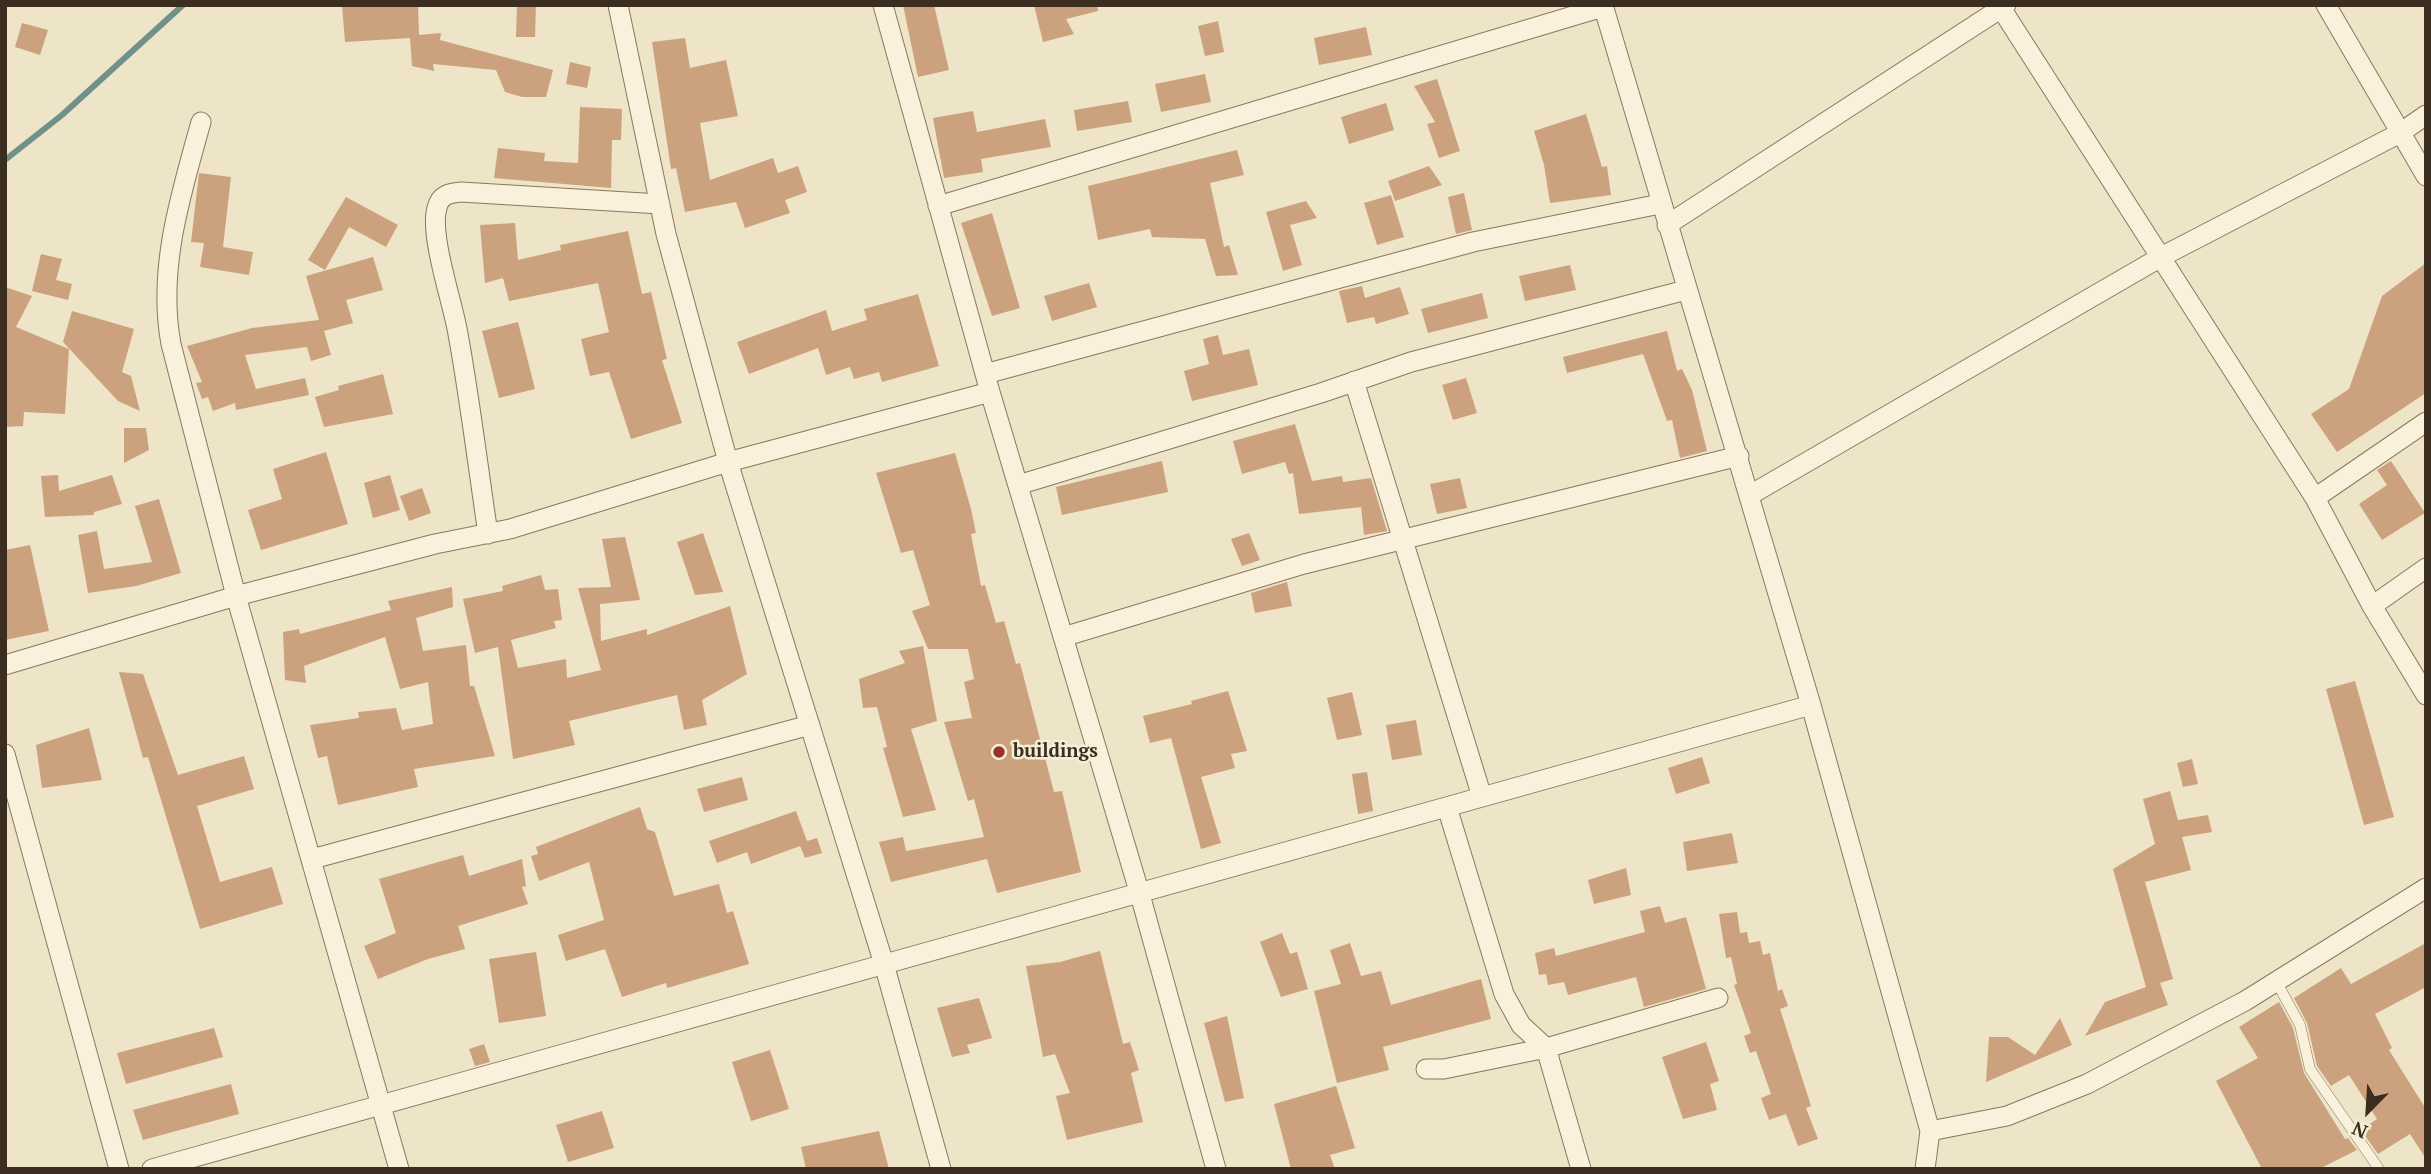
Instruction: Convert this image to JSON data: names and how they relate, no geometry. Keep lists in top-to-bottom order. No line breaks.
{"places":["buildings"],"north":"bottom left"}
